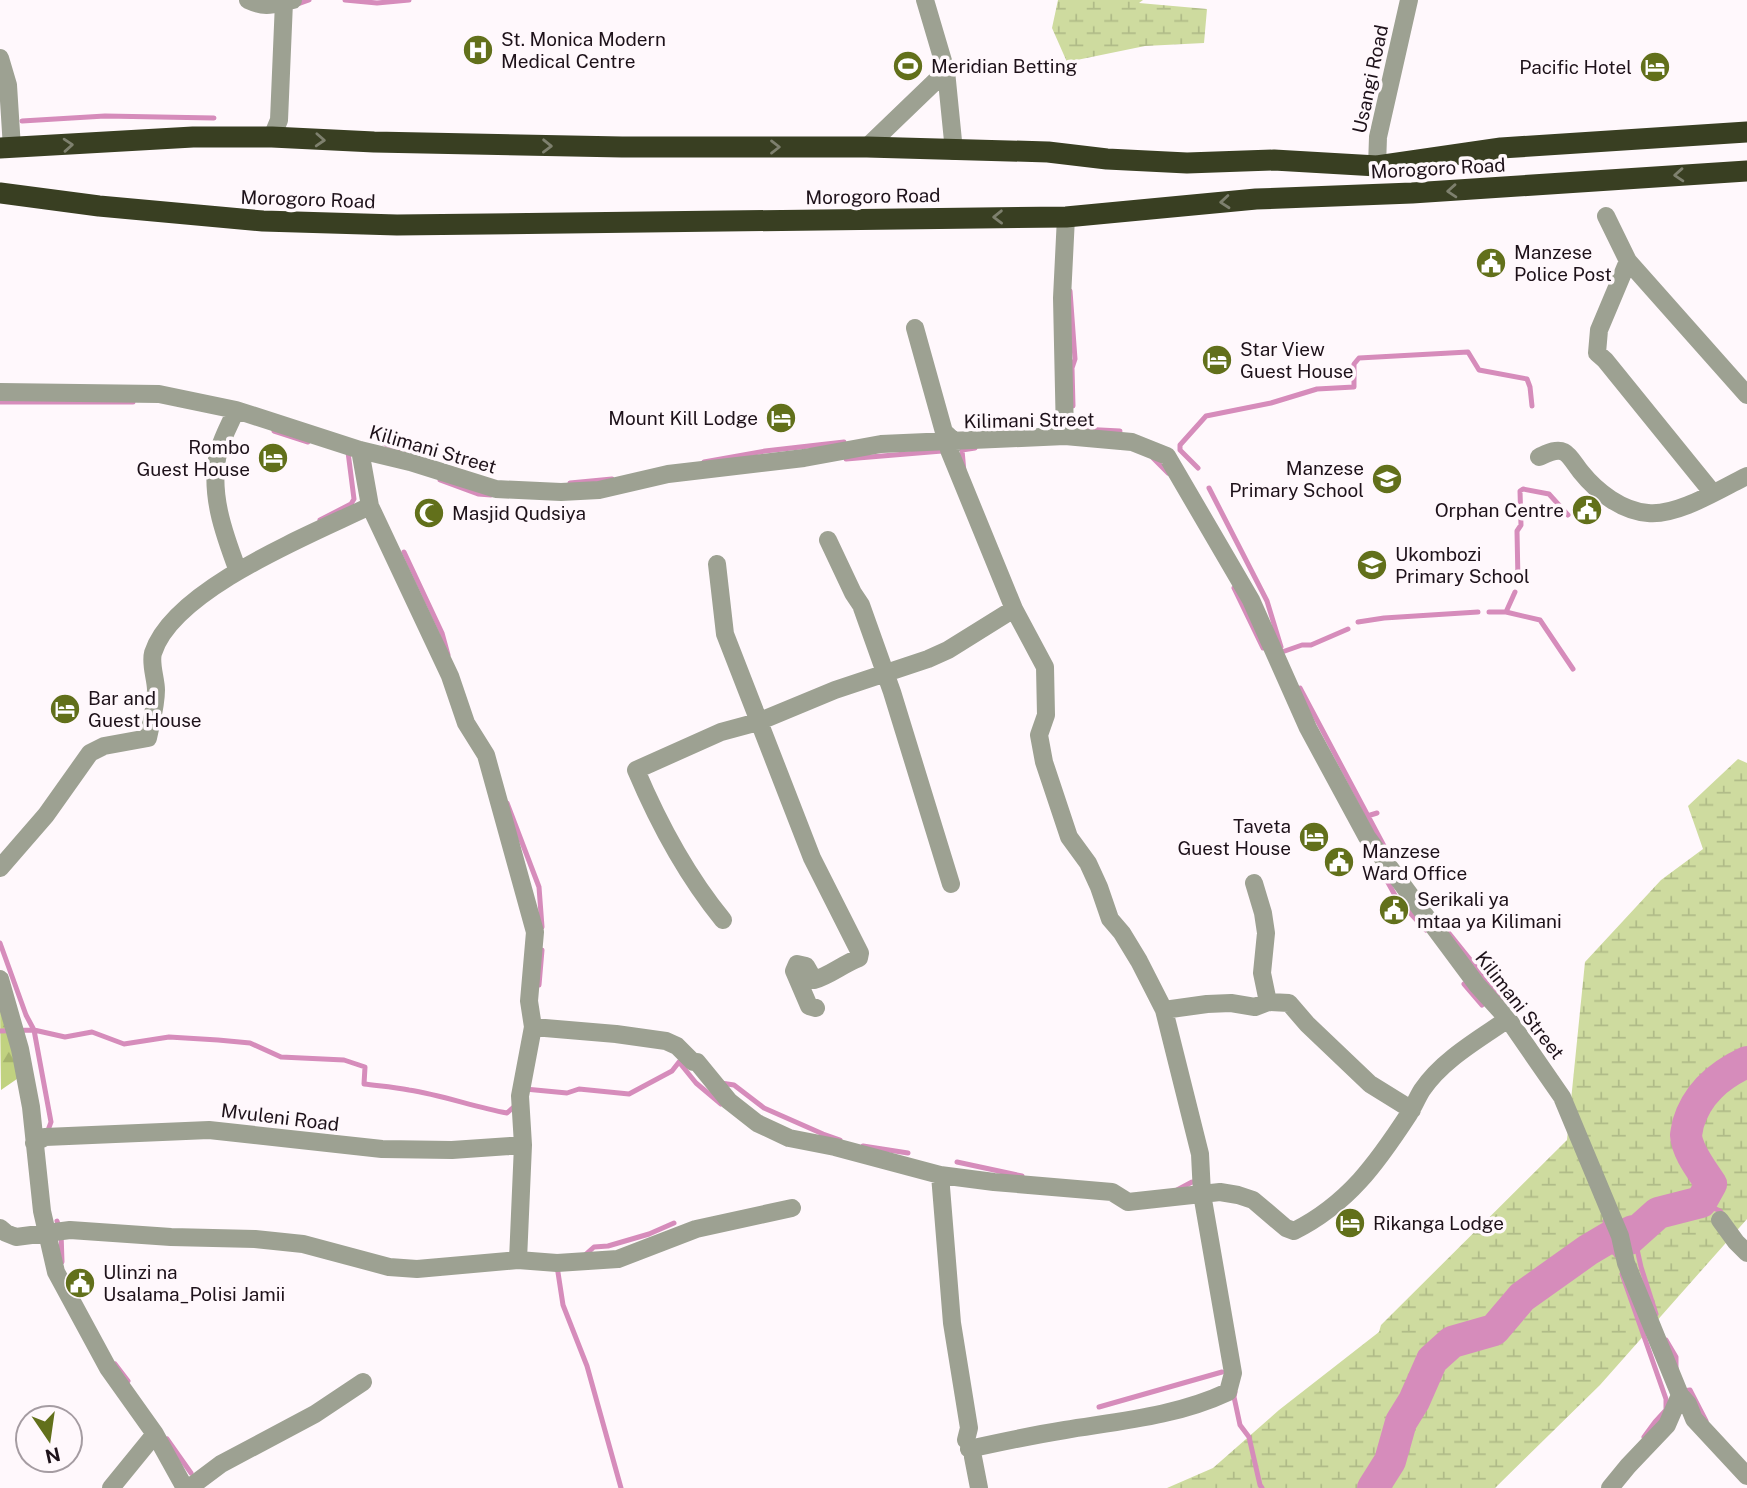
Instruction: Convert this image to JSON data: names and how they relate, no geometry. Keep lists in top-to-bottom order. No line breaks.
{"streets":{"highway":["Morogoro Road"],"street":["Usangi Road","Kilimani Street","Mvuleni Road"]},"crossings":[["Usangi Road","Morogoro Road"]],"places":{"hospital":["St. Monica Modern Medical Centre"],"sports":["Meridian Betting"],"hotel":["Pacific Hotel","Star View Guest House","Mount Kill Lodge","Rombo Guest House","Bar and Guest House","Taveta Guest House","Rikanga Lodge"],"public building":["Manzese Police Post","Orphan Centre","Manzese Ward Office","Serikali ya mtaa ya Kilimani","Ulinzi na Usalama_Polisi Jamii"],"school or university":["Manzese Primary School","Ukombozi Primary School"],"mosque":["Masjid Qudsiya"]},"north":"bottom"}
